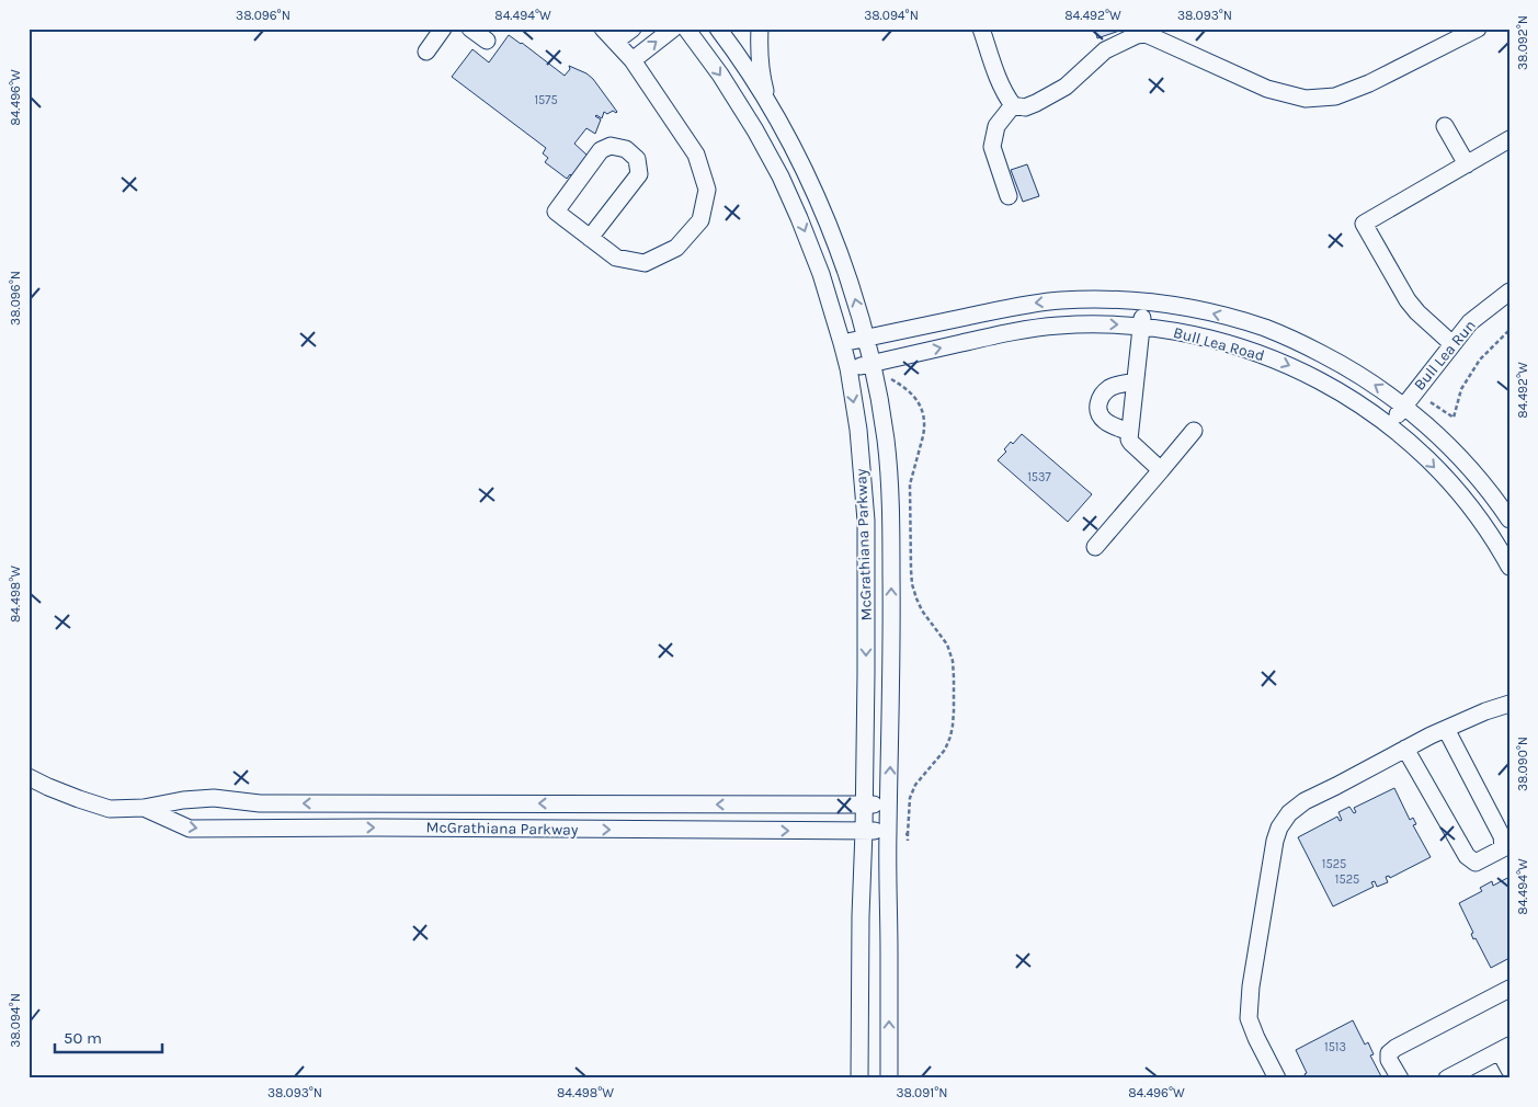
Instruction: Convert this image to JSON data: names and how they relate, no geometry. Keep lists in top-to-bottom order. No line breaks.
{"streets":{"street":["Bull Lea Road","Bull Lea Run","McGrathiana Parkway"]},"crossings":[["Bull Lea Road","Bull Lea Run"],["Bull Lea Road","McGrathiana Parkway"]],"house_numbers":["1575","1537","1525","1525","1513"],"scale_bar":"50 m","coordinates":["38.096°N","84.494°W","38.094°N","84.492°W","38.093°N","38.092°N","84.496°W","84.498°W","38.090°N","38.091°N"]}
